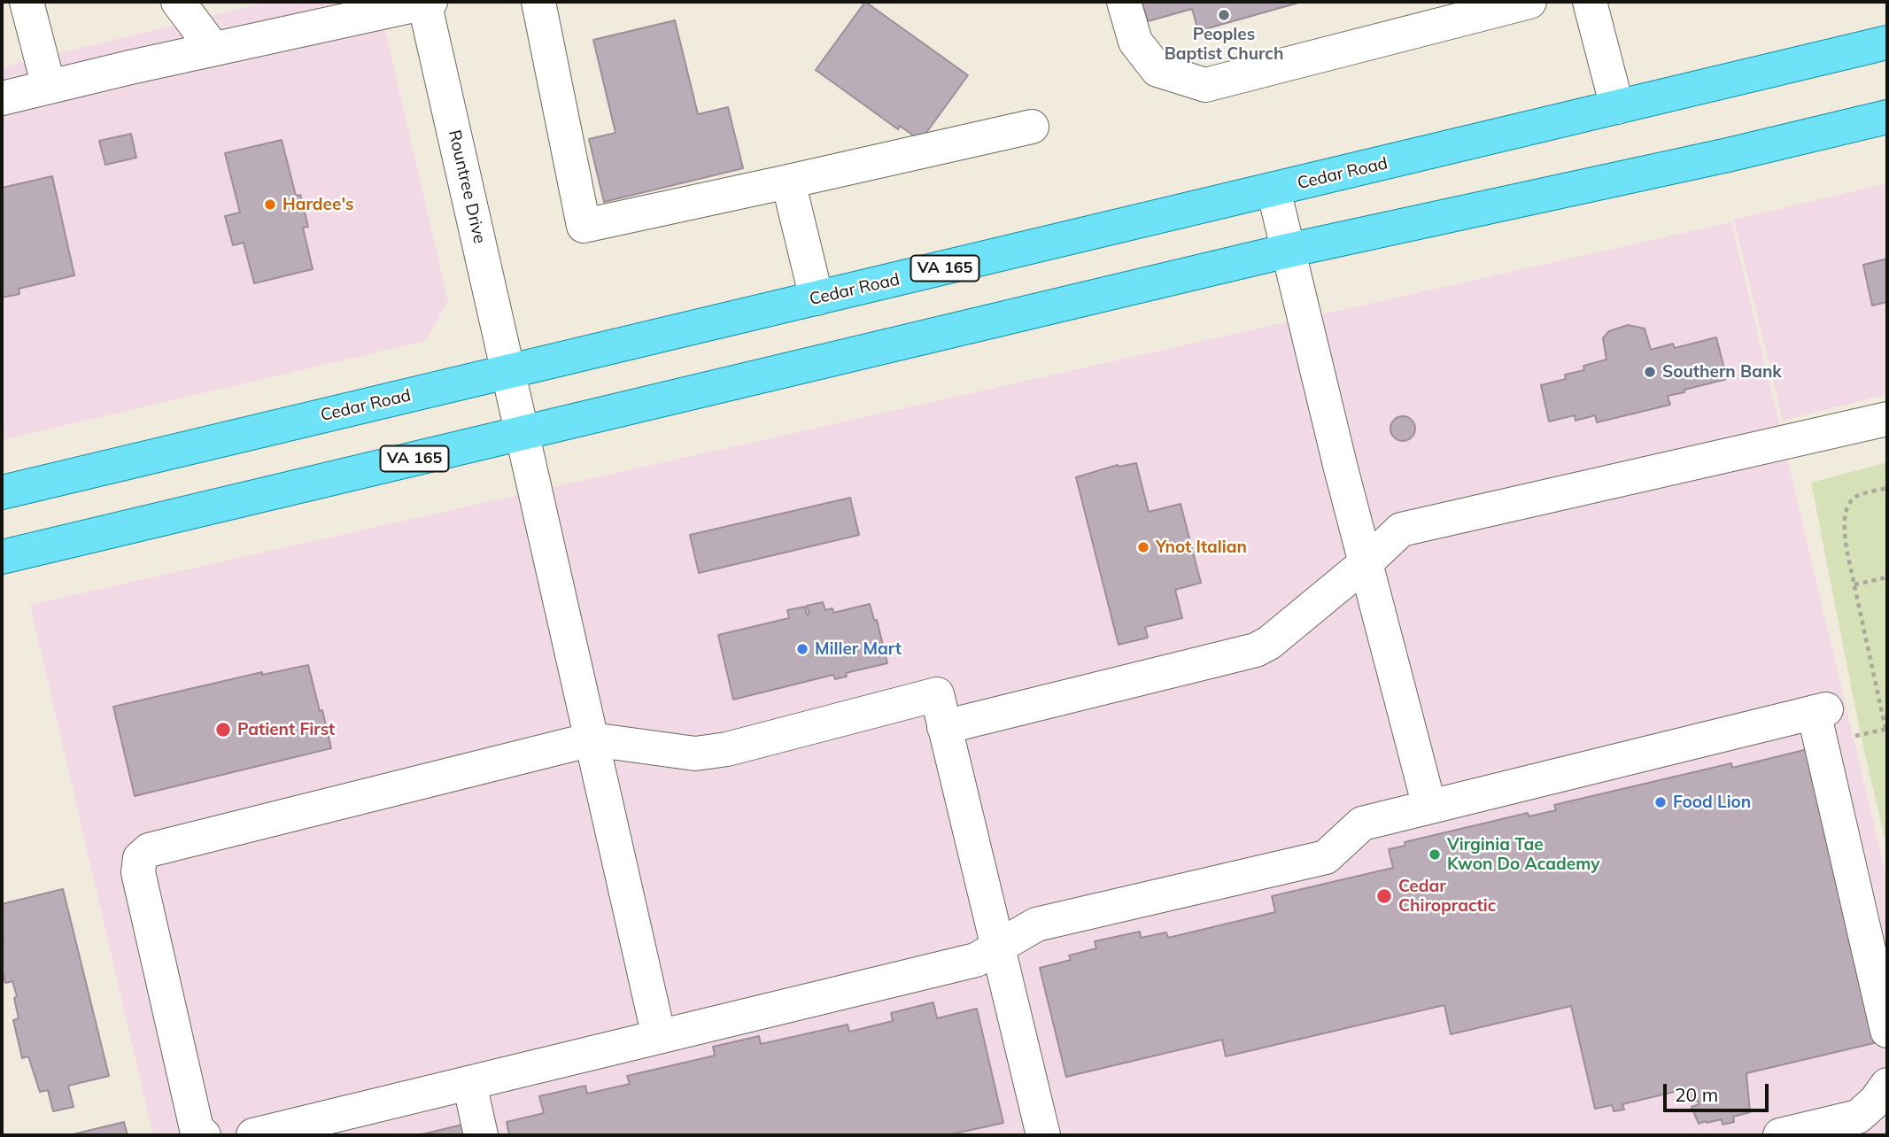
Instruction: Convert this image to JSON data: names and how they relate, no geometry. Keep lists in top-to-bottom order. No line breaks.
{"streets":{"main road":["Cedar Road","VA 165"],"street":["Rountree Drive"]},"crossings":[["Cedar Road","Rountree Drive"],["Rountree Drive","VA 165"]],"places":["Peoples Baptist Church","Hardee's","Southern Bank","Ynot Italian","Miller Mart","Patient First","Food Lion","Virginia Tae Kwon Do Academy","Cedar Chiropractic"],"scale_bar":"20 m"}
